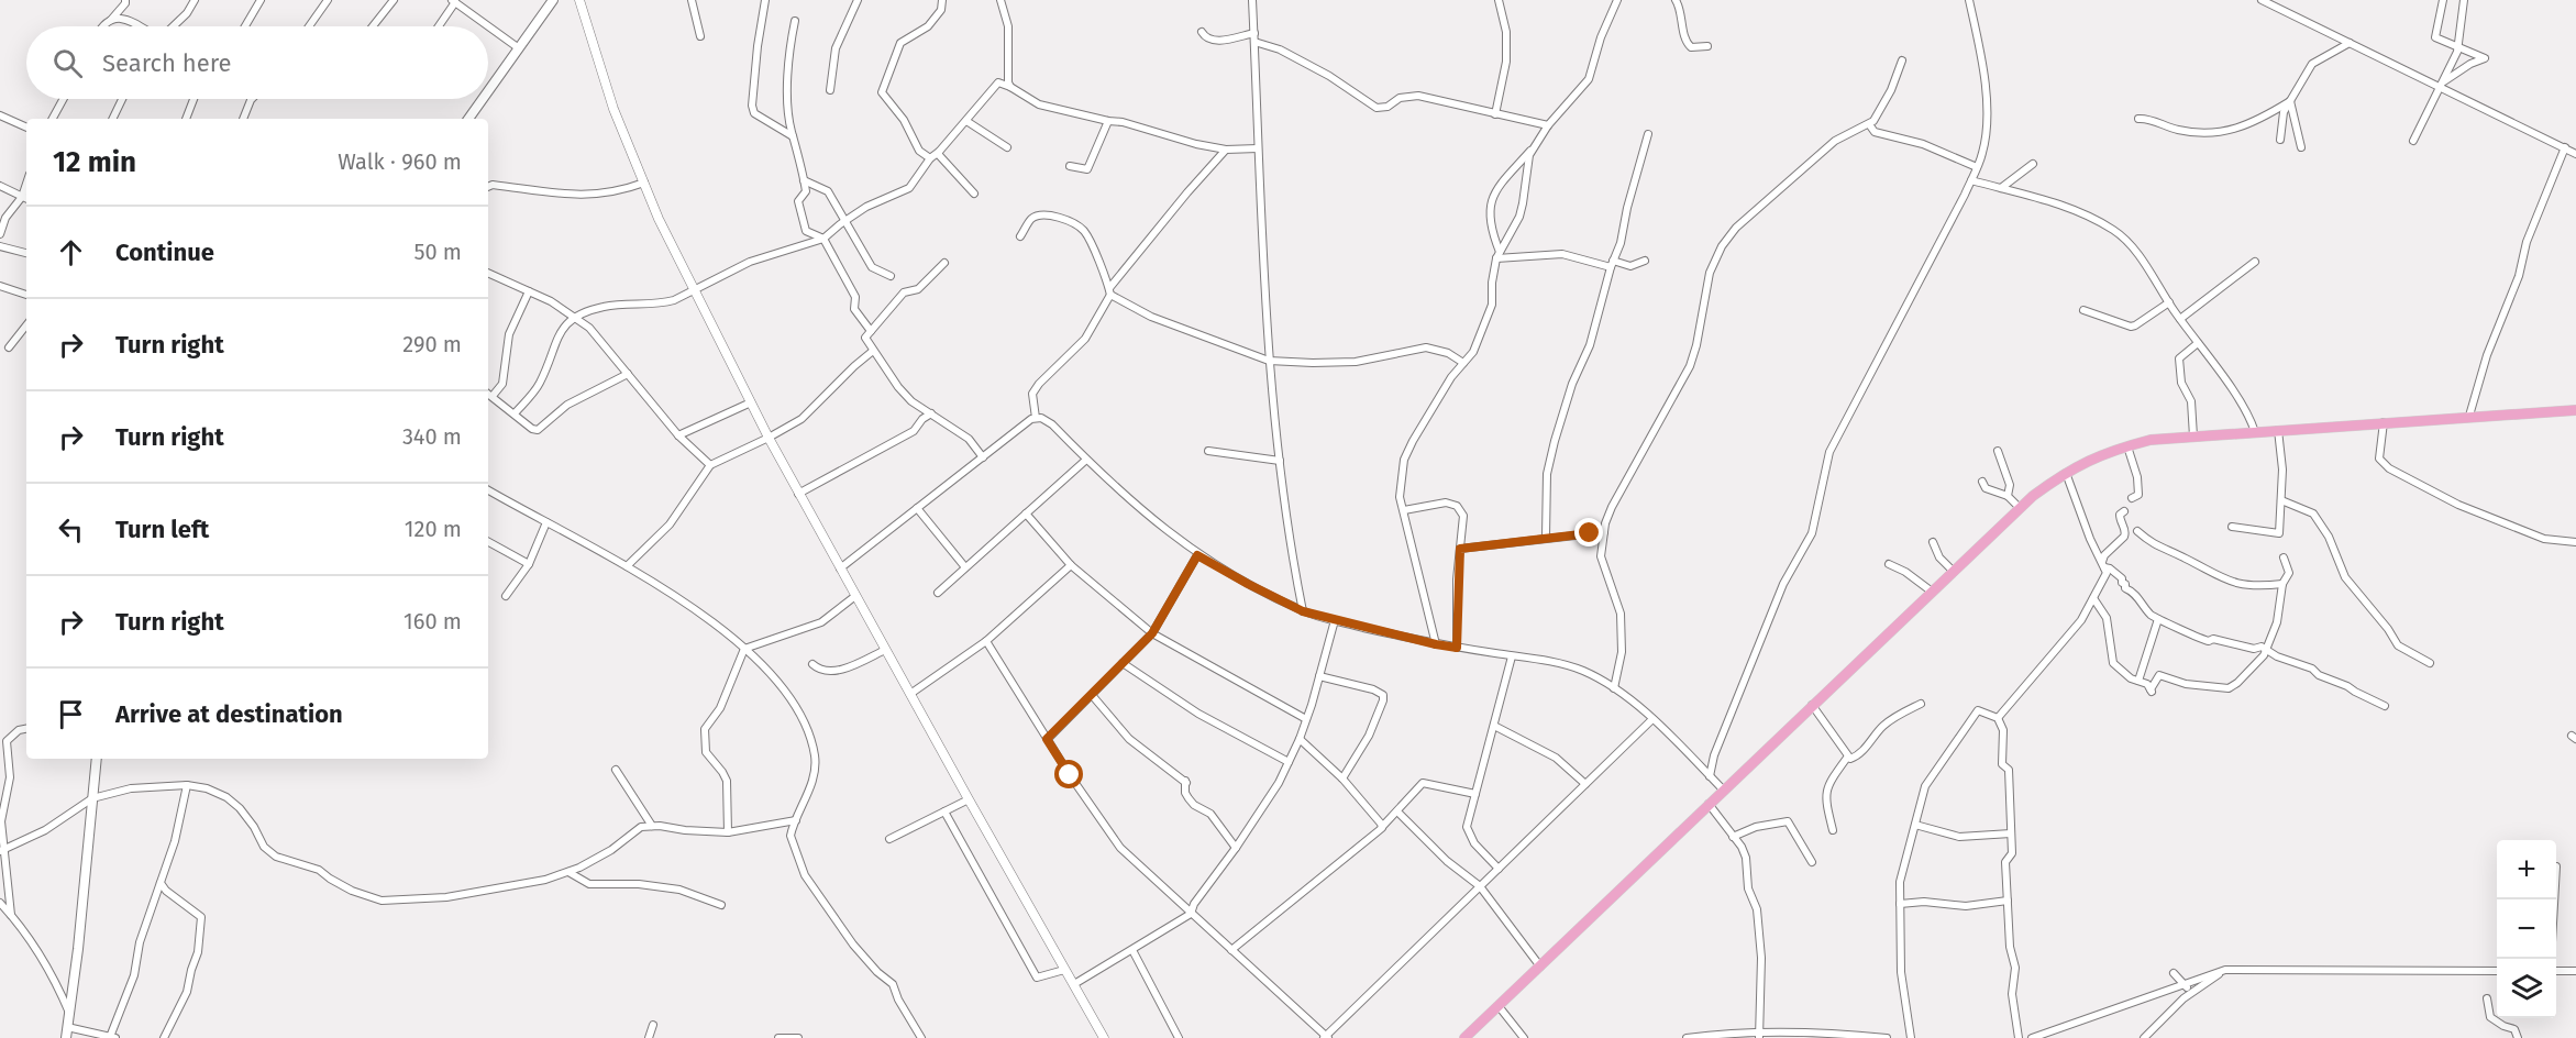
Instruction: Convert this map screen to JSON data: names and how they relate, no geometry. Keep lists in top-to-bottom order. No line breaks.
{"page":{"search":"Search here","heading":["12 min","Walk · 960 m"],"list":[["Continue","50 m"],["Turn right","290 m"],["Turn right","340 m"],["Turn left","120 m"],["Turn right","160 m"],"Arrive at destination"],"map_buttons":["+","−"]}}
